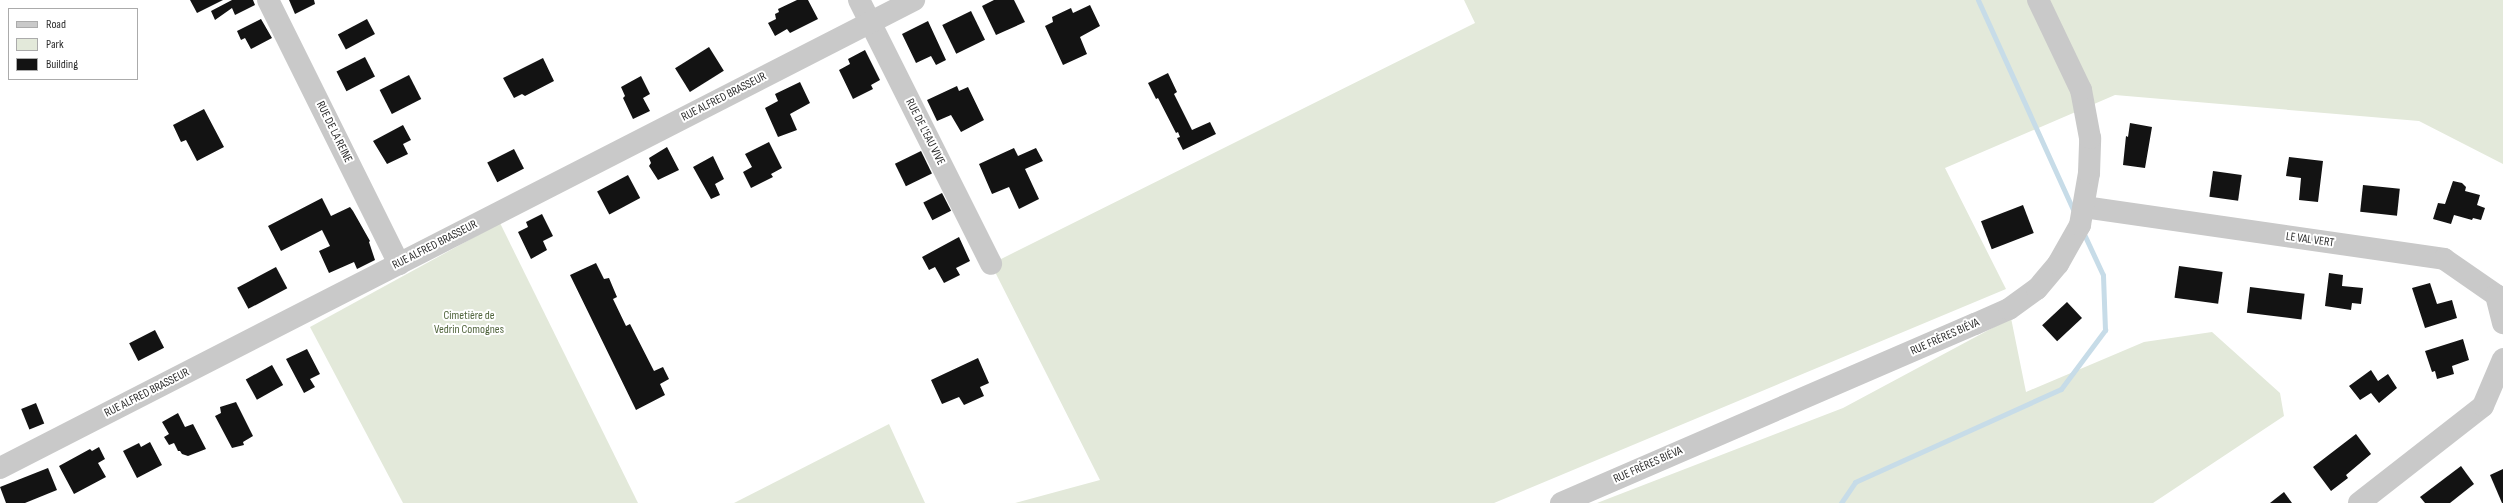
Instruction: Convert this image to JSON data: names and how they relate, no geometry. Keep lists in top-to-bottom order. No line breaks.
{"streets":{"street":["RUE ALFRED BRASSEUR","RUE DE LA REINE","RUE DE L'EAU VIVE","LE VAL VERT","RUE FRÈRES BIÉVA"]},"crossings":[["RUE ALFRED BRASSEUR","RUE DE LA REINE"],["RUE ALFRED BRASSEUR","RUE DE L'EAU VIVE"],["LE VAL VERT","RUE FRÈRES BIÉVA"]],"parks":["Cimetière de Vedrin Comognes"],"legend":["Road","Park","Building"]}
